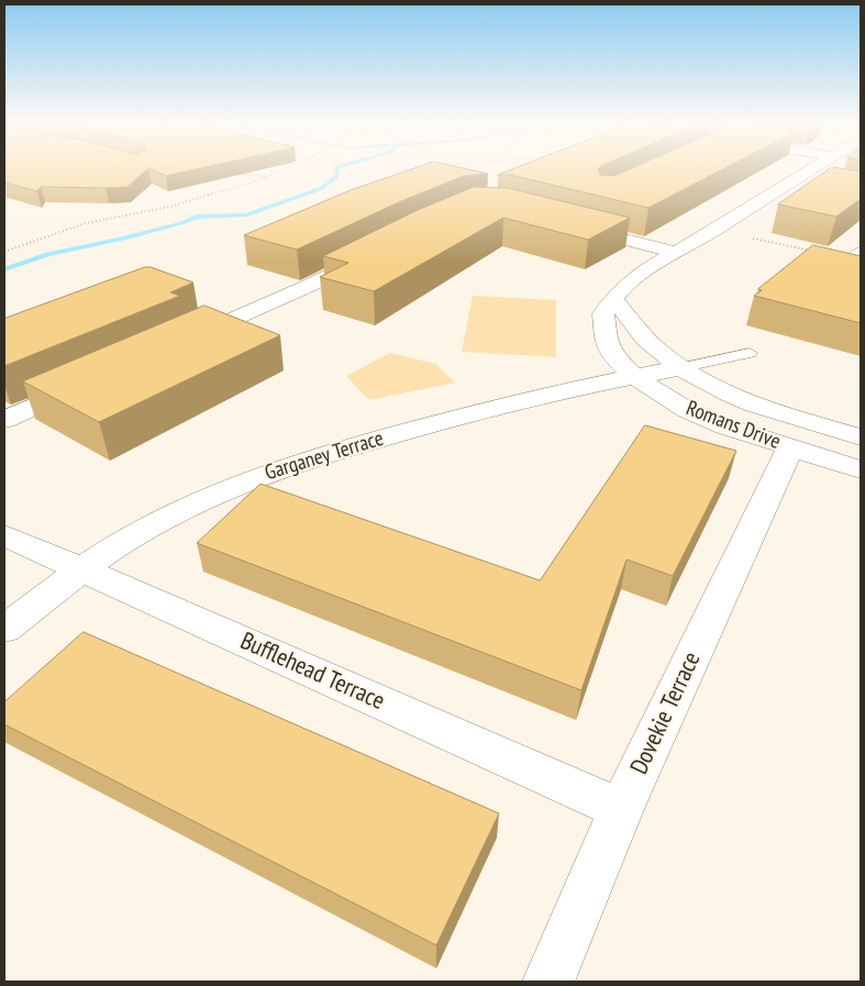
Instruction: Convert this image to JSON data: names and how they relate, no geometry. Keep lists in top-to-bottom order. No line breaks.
{"streets":{"street":["Romans Drive","Garganey Terrace","Bufflehead Terrace","Dovekie Terrace"]},"crossings":[["Romans Drive","Garganey Terrace"],["Romans Drive","Dovekie Terrace"],["Garganey Terrace","Bufflehead Terrace"],["Bufflehead Terrace","Dovekie Terrace"]]}
